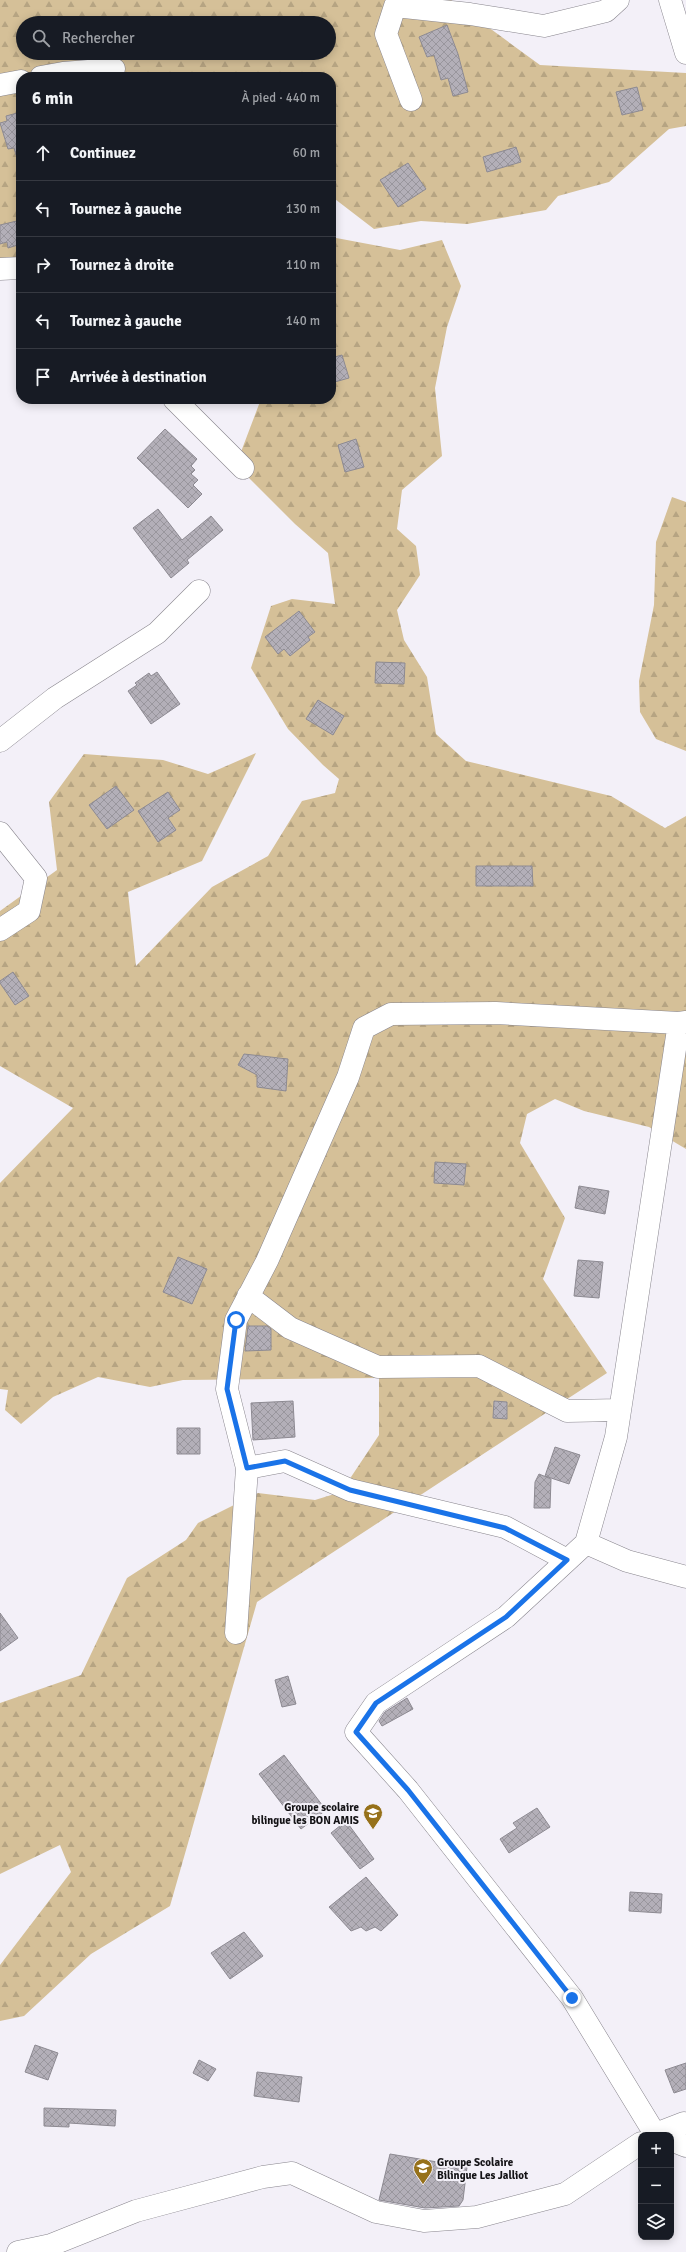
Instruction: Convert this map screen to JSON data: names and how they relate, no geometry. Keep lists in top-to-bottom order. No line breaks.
{"places":{"school or university":["Groupe scolaire bilingue les BON AMIS","Groupe Scolaire Bilingue Les Jalliot"]},"page":{"search":"Rechercher","heading":["6 min","À pied · 440 m"],"list":[["Continuez","60 m"],["Tournez à gauche","130 m"],["Tournez à droite","110 m"],["Tournez à gauche","140 m"],"Arrivée à destination"],"map_buttons":["+","−"]}}
